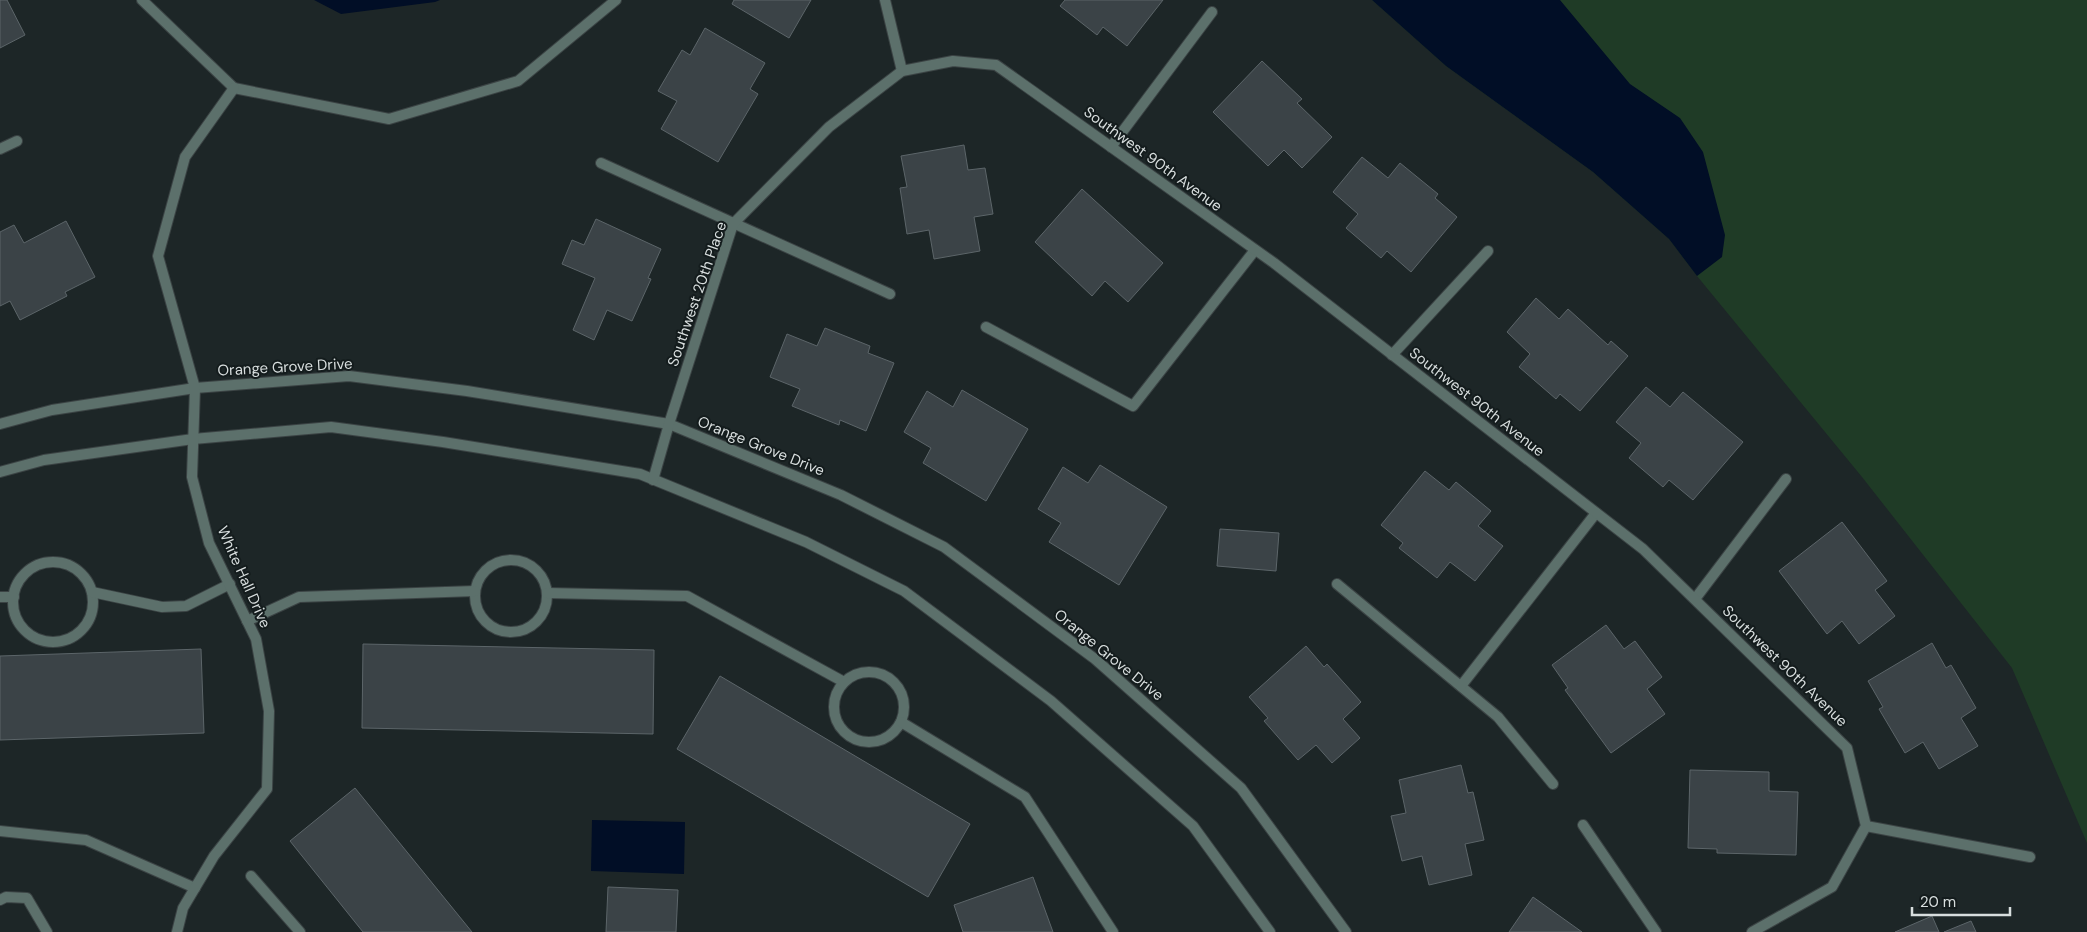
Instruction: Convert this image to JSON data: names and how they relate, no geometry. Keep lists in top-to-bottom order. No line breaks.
{"streets":{"street":["Southwest 90th Avenue","Southwest 20th Place","Orange Grove Drive","White Hall Drive"]},"crossings":[["Southwest 90th Avenue","Southwest 20th Place"],["Southwest 20th Place","Orange Grove Drive"],["Orange Grove Drive","White Hall Drive"]],"scale_bar":"20 m"}
